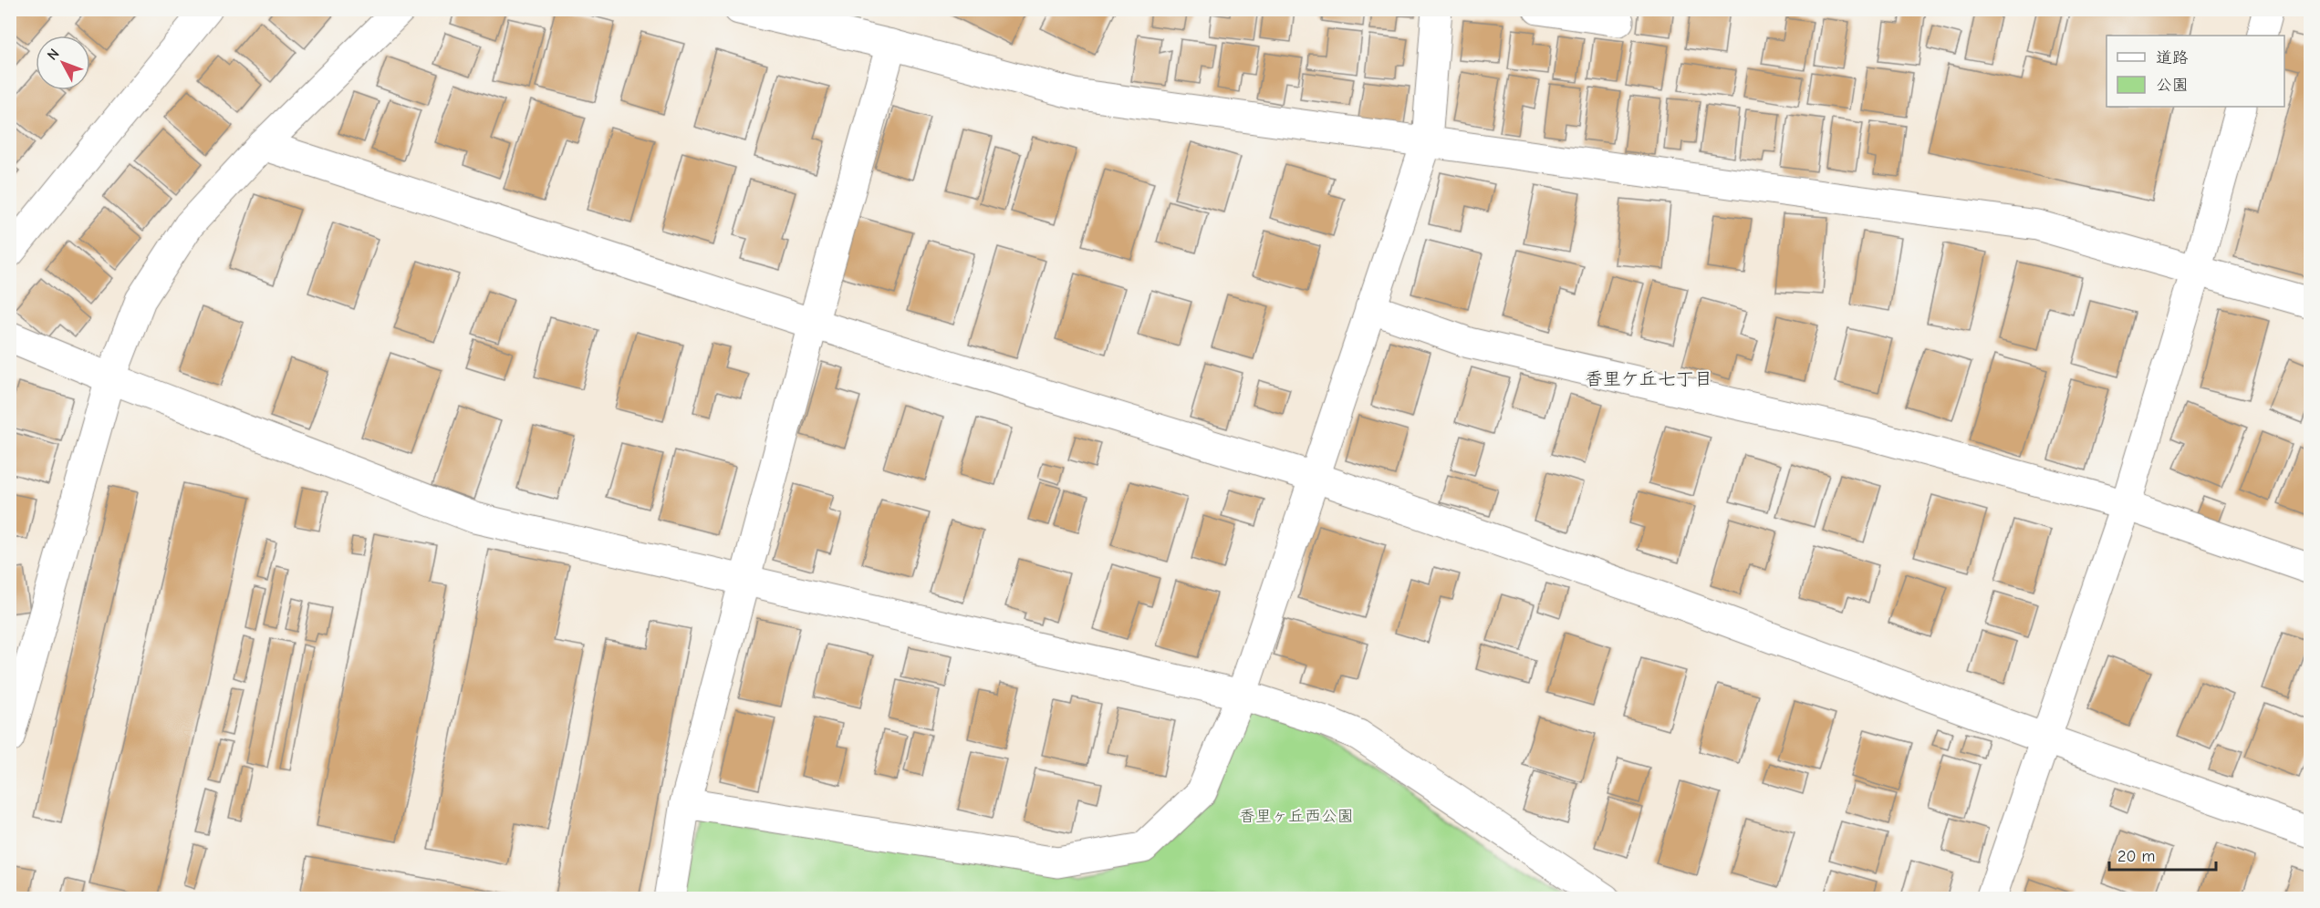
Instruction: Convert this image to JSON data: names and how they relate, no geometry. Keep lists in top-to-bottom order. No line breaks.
{"districts":["香里ケ丘七丁目"],"parks":["香里ヶ丘西公園"],"legend":["道路","公園"],"scale_bar":"20 m","north":"top left"}
